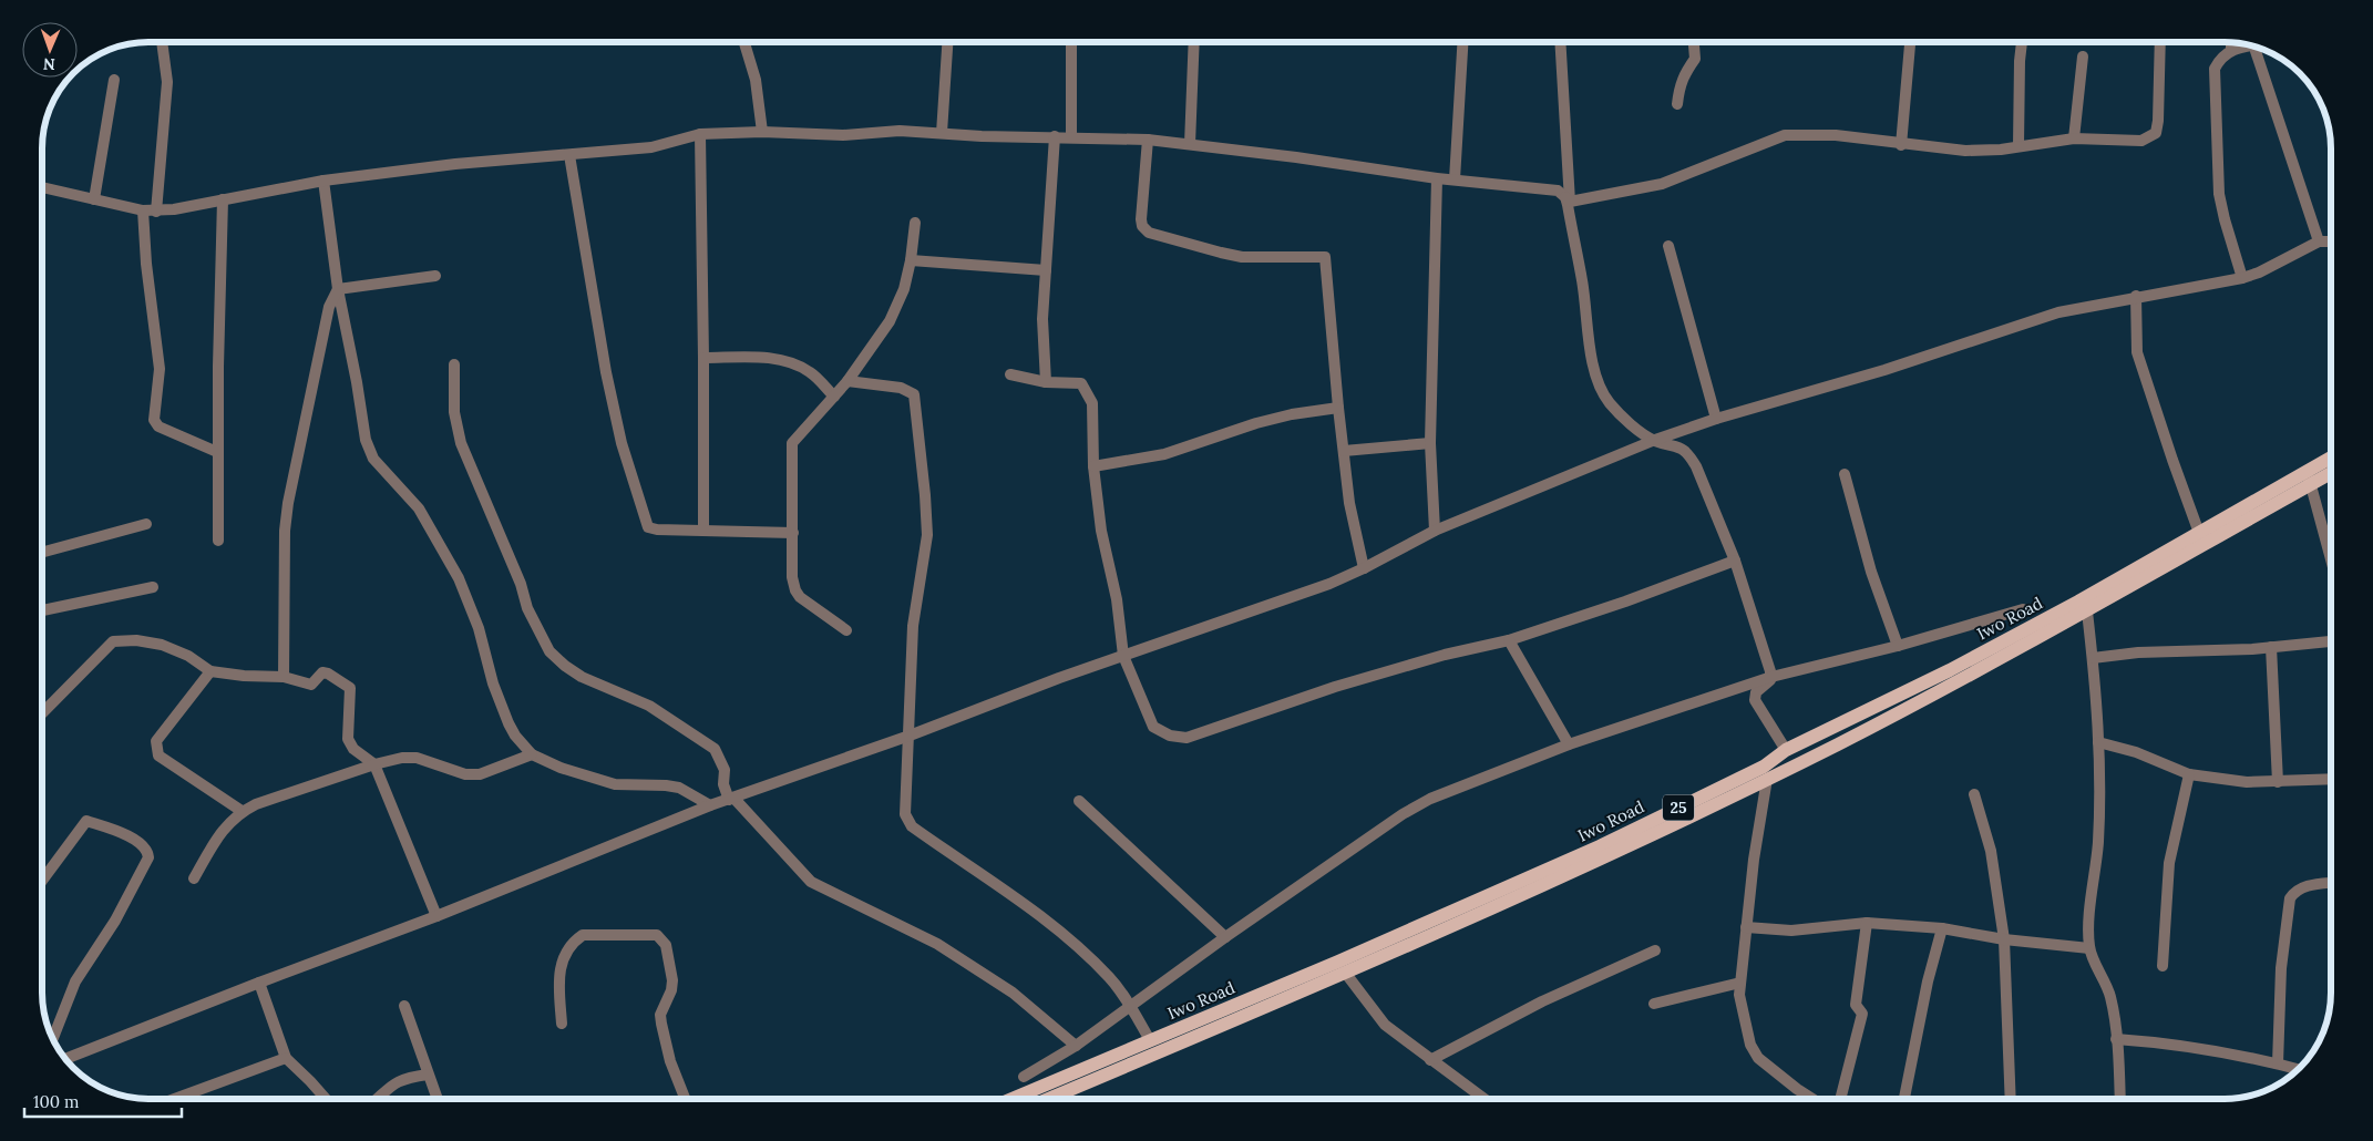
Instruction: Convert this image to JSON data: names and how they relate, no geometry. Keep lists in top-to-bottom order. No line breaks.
{"streets":{"main road":["Iwo Road","25"]},"scale_bar":"100 m","north":"bottom"}
